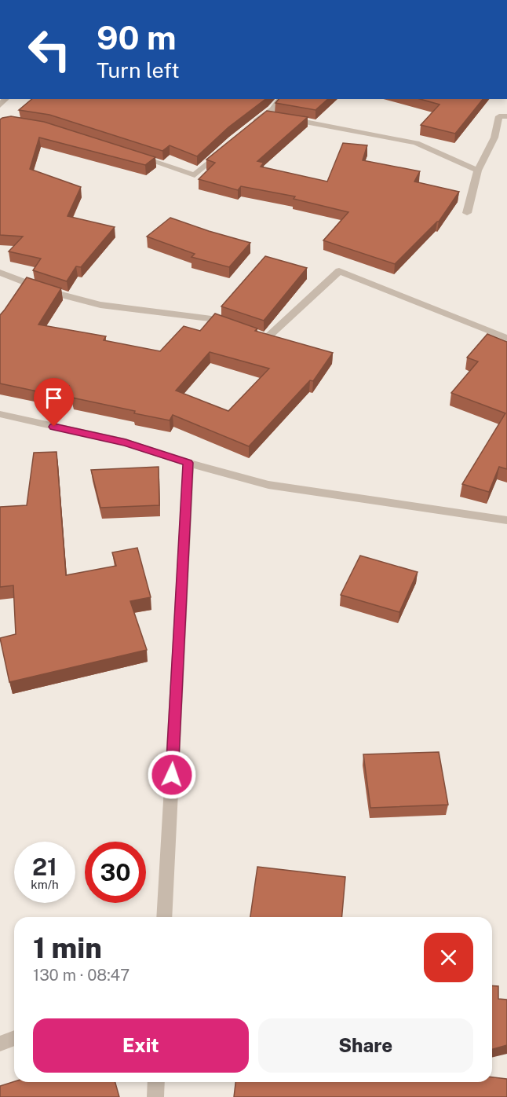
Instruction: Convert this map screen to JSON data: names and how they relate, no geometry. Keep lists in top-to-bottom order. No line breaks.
{"page":{"turn":["90 m","Turn left"],"speed":"21 km/h","limit":"30","heading":["1 min","130 m · 08:47"],"buttons":["Exit","Share"]}}
